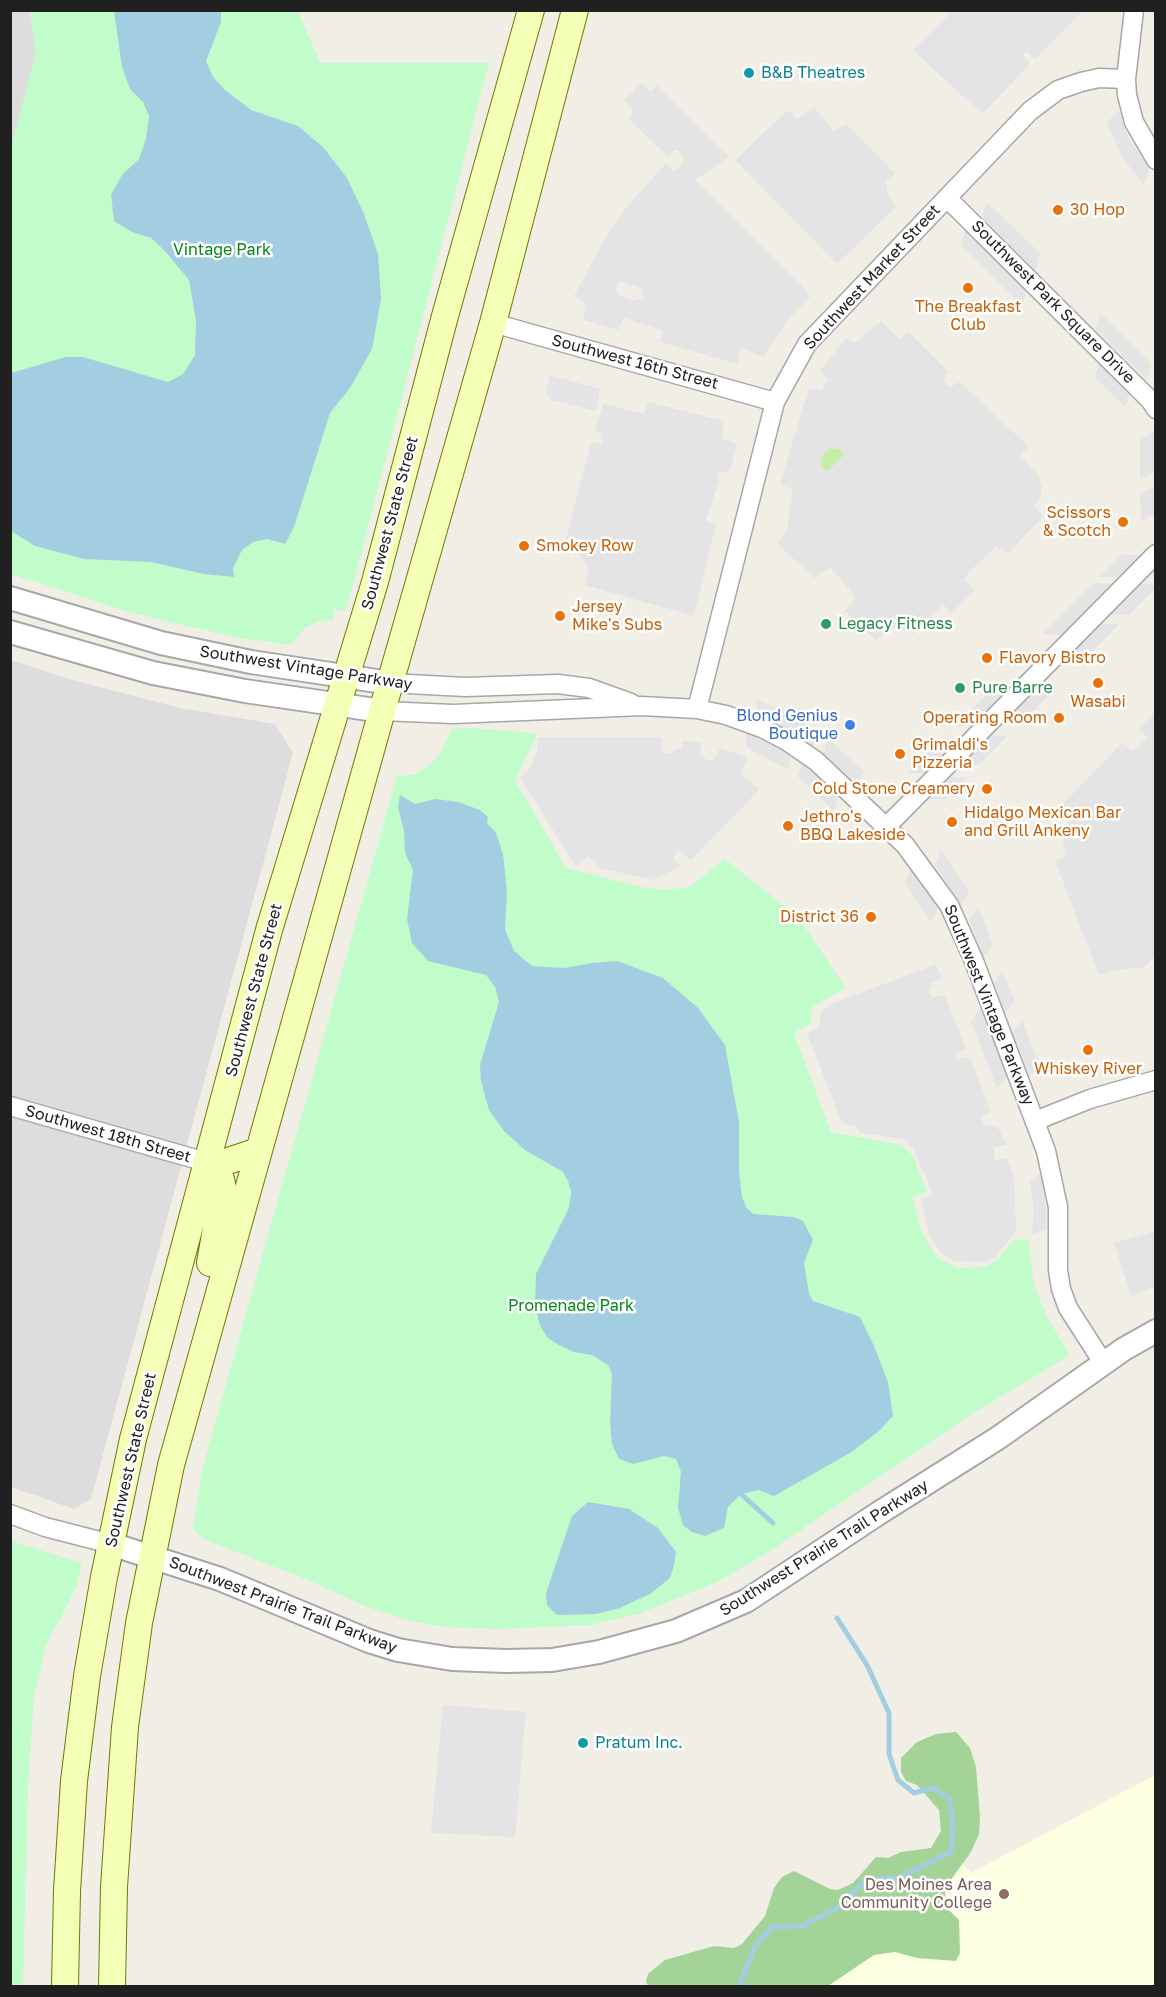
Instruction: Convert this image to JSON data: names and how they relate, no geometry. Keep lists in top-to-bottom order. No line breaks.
{"streets":{"main road":["Southwest State Street"],"street":["Southwest Market Street","Southwest Park Square Drive","Southwest 16th Street","Southwest Vintage Parkway","Southwest 18th Street","Southwest Prairie Trail Parkway"]},"crossings":[["Southwest Market Street","Southwest Park Square Drive"],["Southwest Market Street","Southwest 16th Street"],["Southwest Market Street","Southwest Vintage Parkway"],["Southwest State Street","Southwest Vintage Parkway"],["Southwest State Street","Southwest 18th Street"],["Southwest State Street","Southwest Prairie Trail Parkway"],["Southwest Vintage Parkway","Southwest Prairie Trail Parkway"]],"parks":["Vintage Park","Promenade Park"],"places":["B&B Theatres","30 Hop","The Breakfast Club","Scissors & Scotch","Smokey Row","Jersey Mike's Subs","Legacy Fitness","Flavory Bistro","Wasabi","Pure Barre","Operating Room","Blond Genius Boutique","Grimaldi's Pizzeria","Cold Stone Creamery","Hidalgo Mexican Bar and Grill Ankeny","Jethro's BBQ Lakeside","District 36","Whiskey River","Pratum Inc.","Des Moines Area Community College"]}
